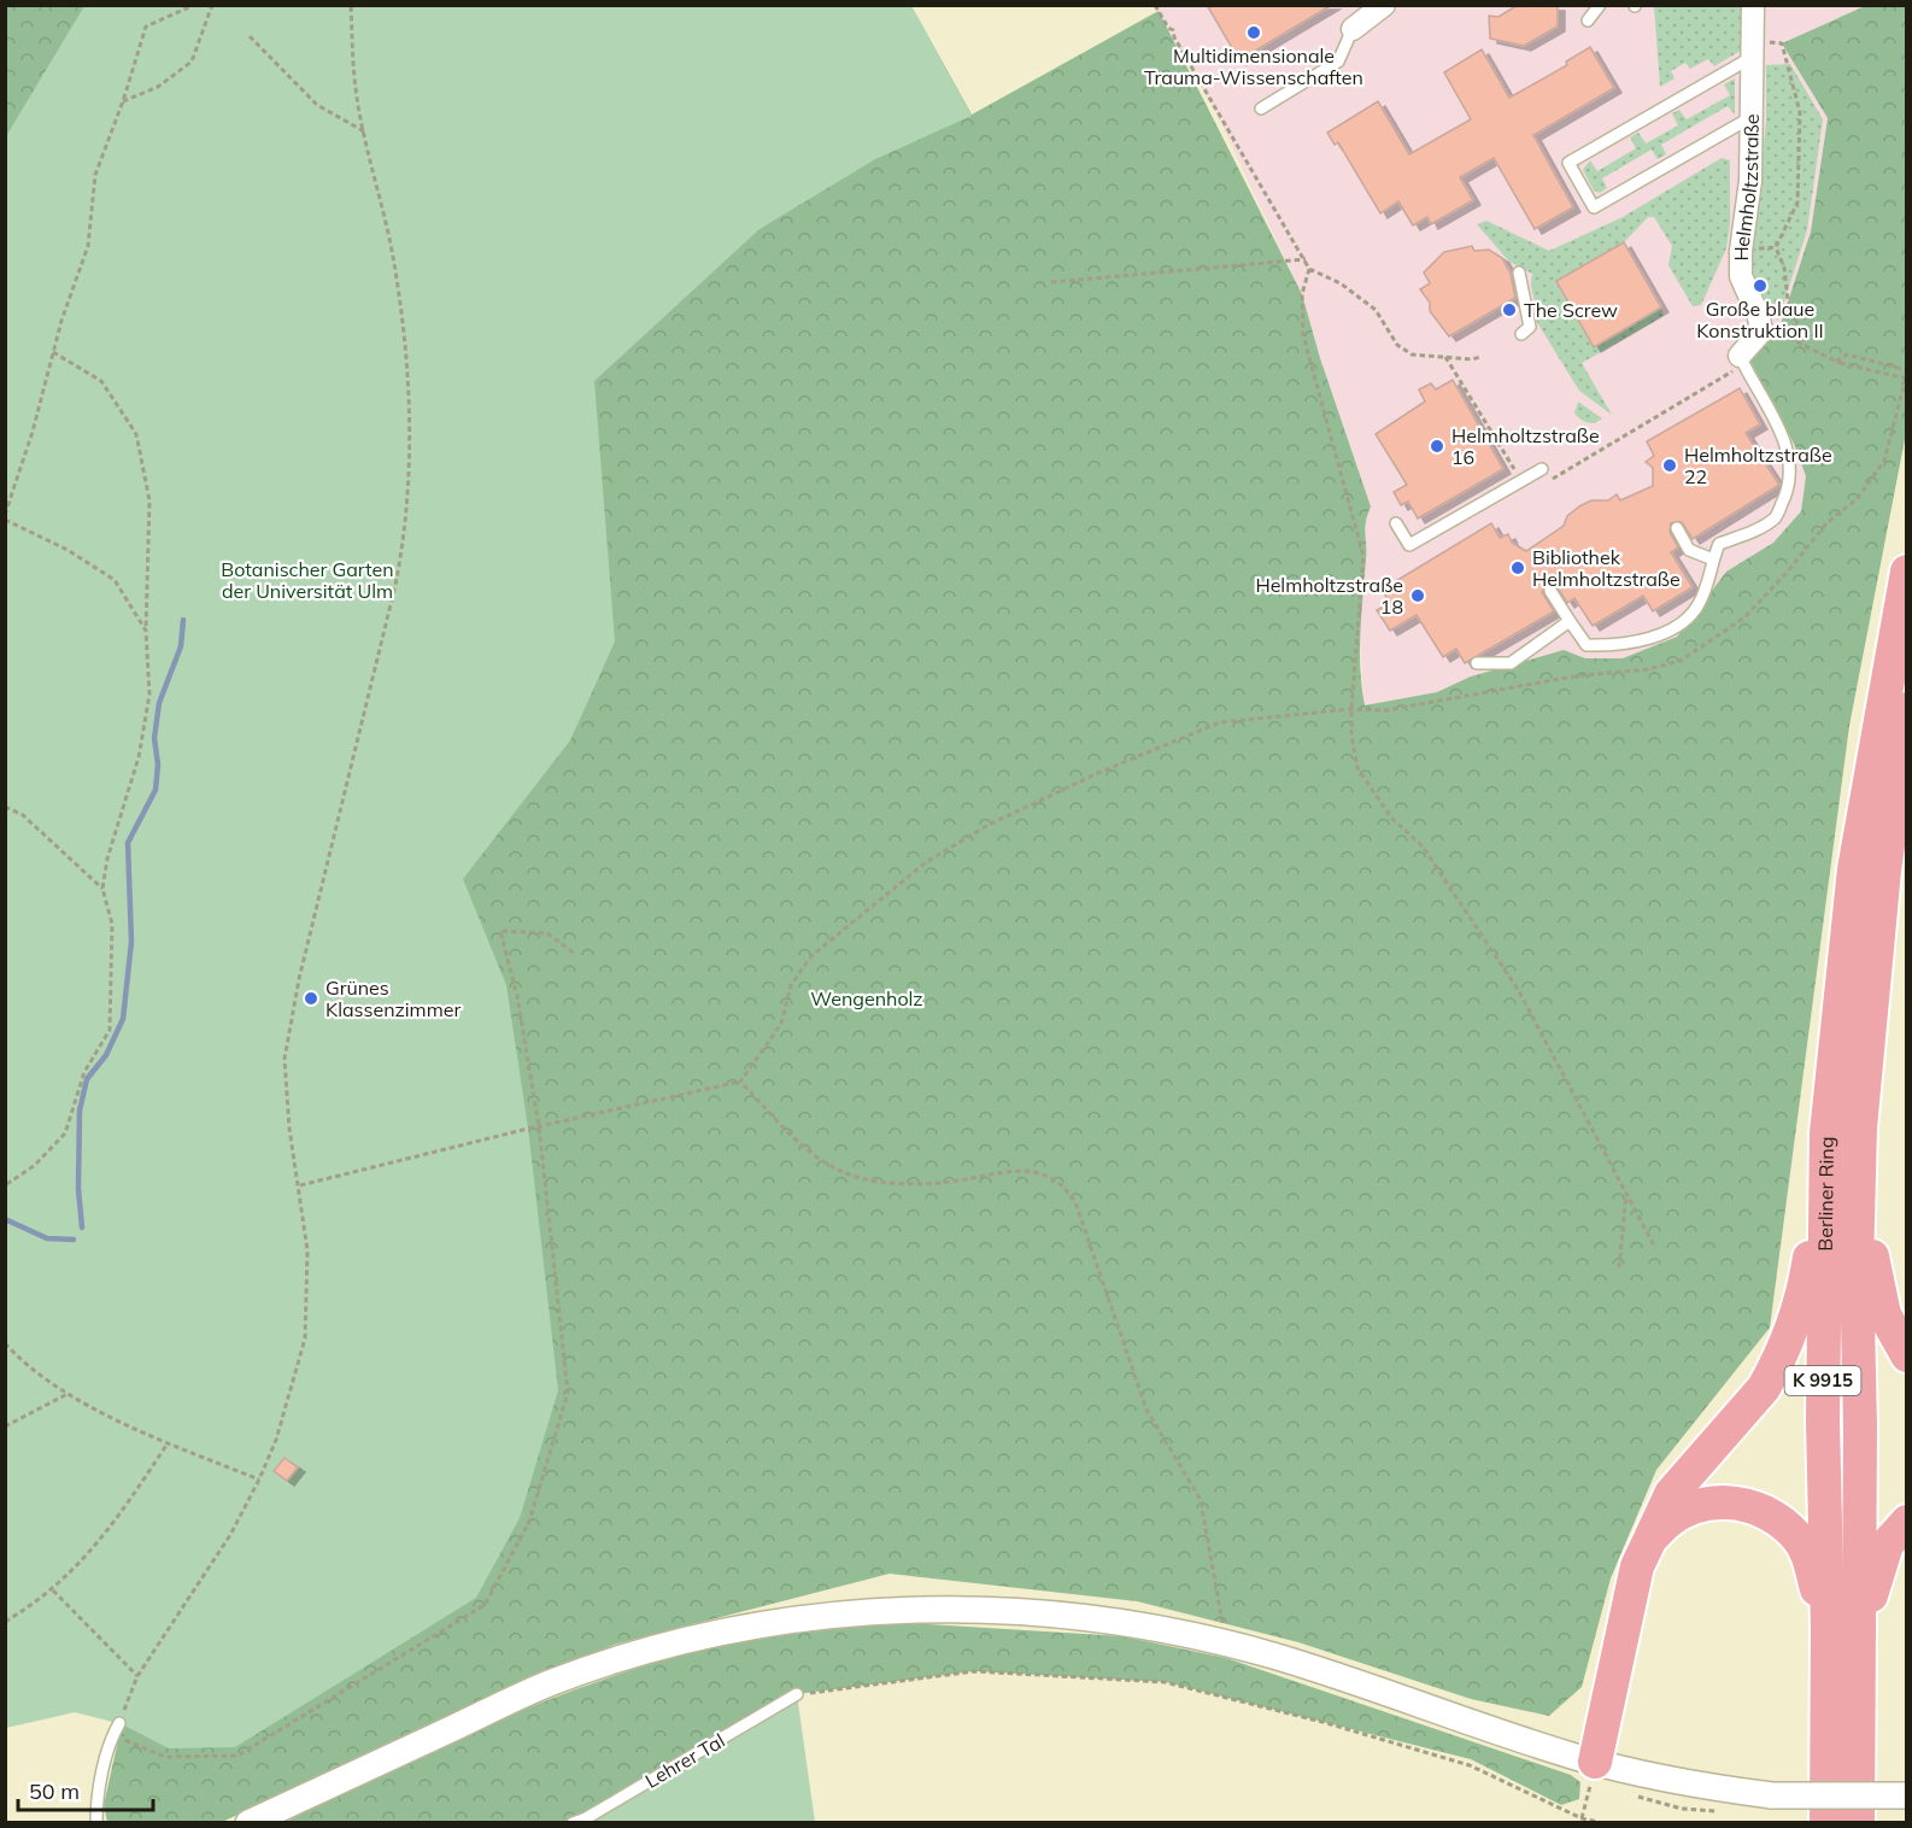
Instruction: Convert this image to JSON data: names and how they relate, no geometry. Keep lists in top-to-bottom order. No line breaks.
{"streets":{"highway":["Berliner Ring","K 9915"],"street":["Helmholtzstraße"],"lane":["Lehrer Tal"]},"parks":["Botanischer Garten der Universität Ulm","Wengenholz"],"places":["Multidimensionale Trauma-Wissenschaften","Große blaue Konstruktion II","The Screw","Helmholtzstraße 16","Helmholtzstraße 22","Bibliothek Helmholtzstraße","Helmholtzstraße 18","Grünes Klassenzimmer"],"scale_bar":"50 m"}
